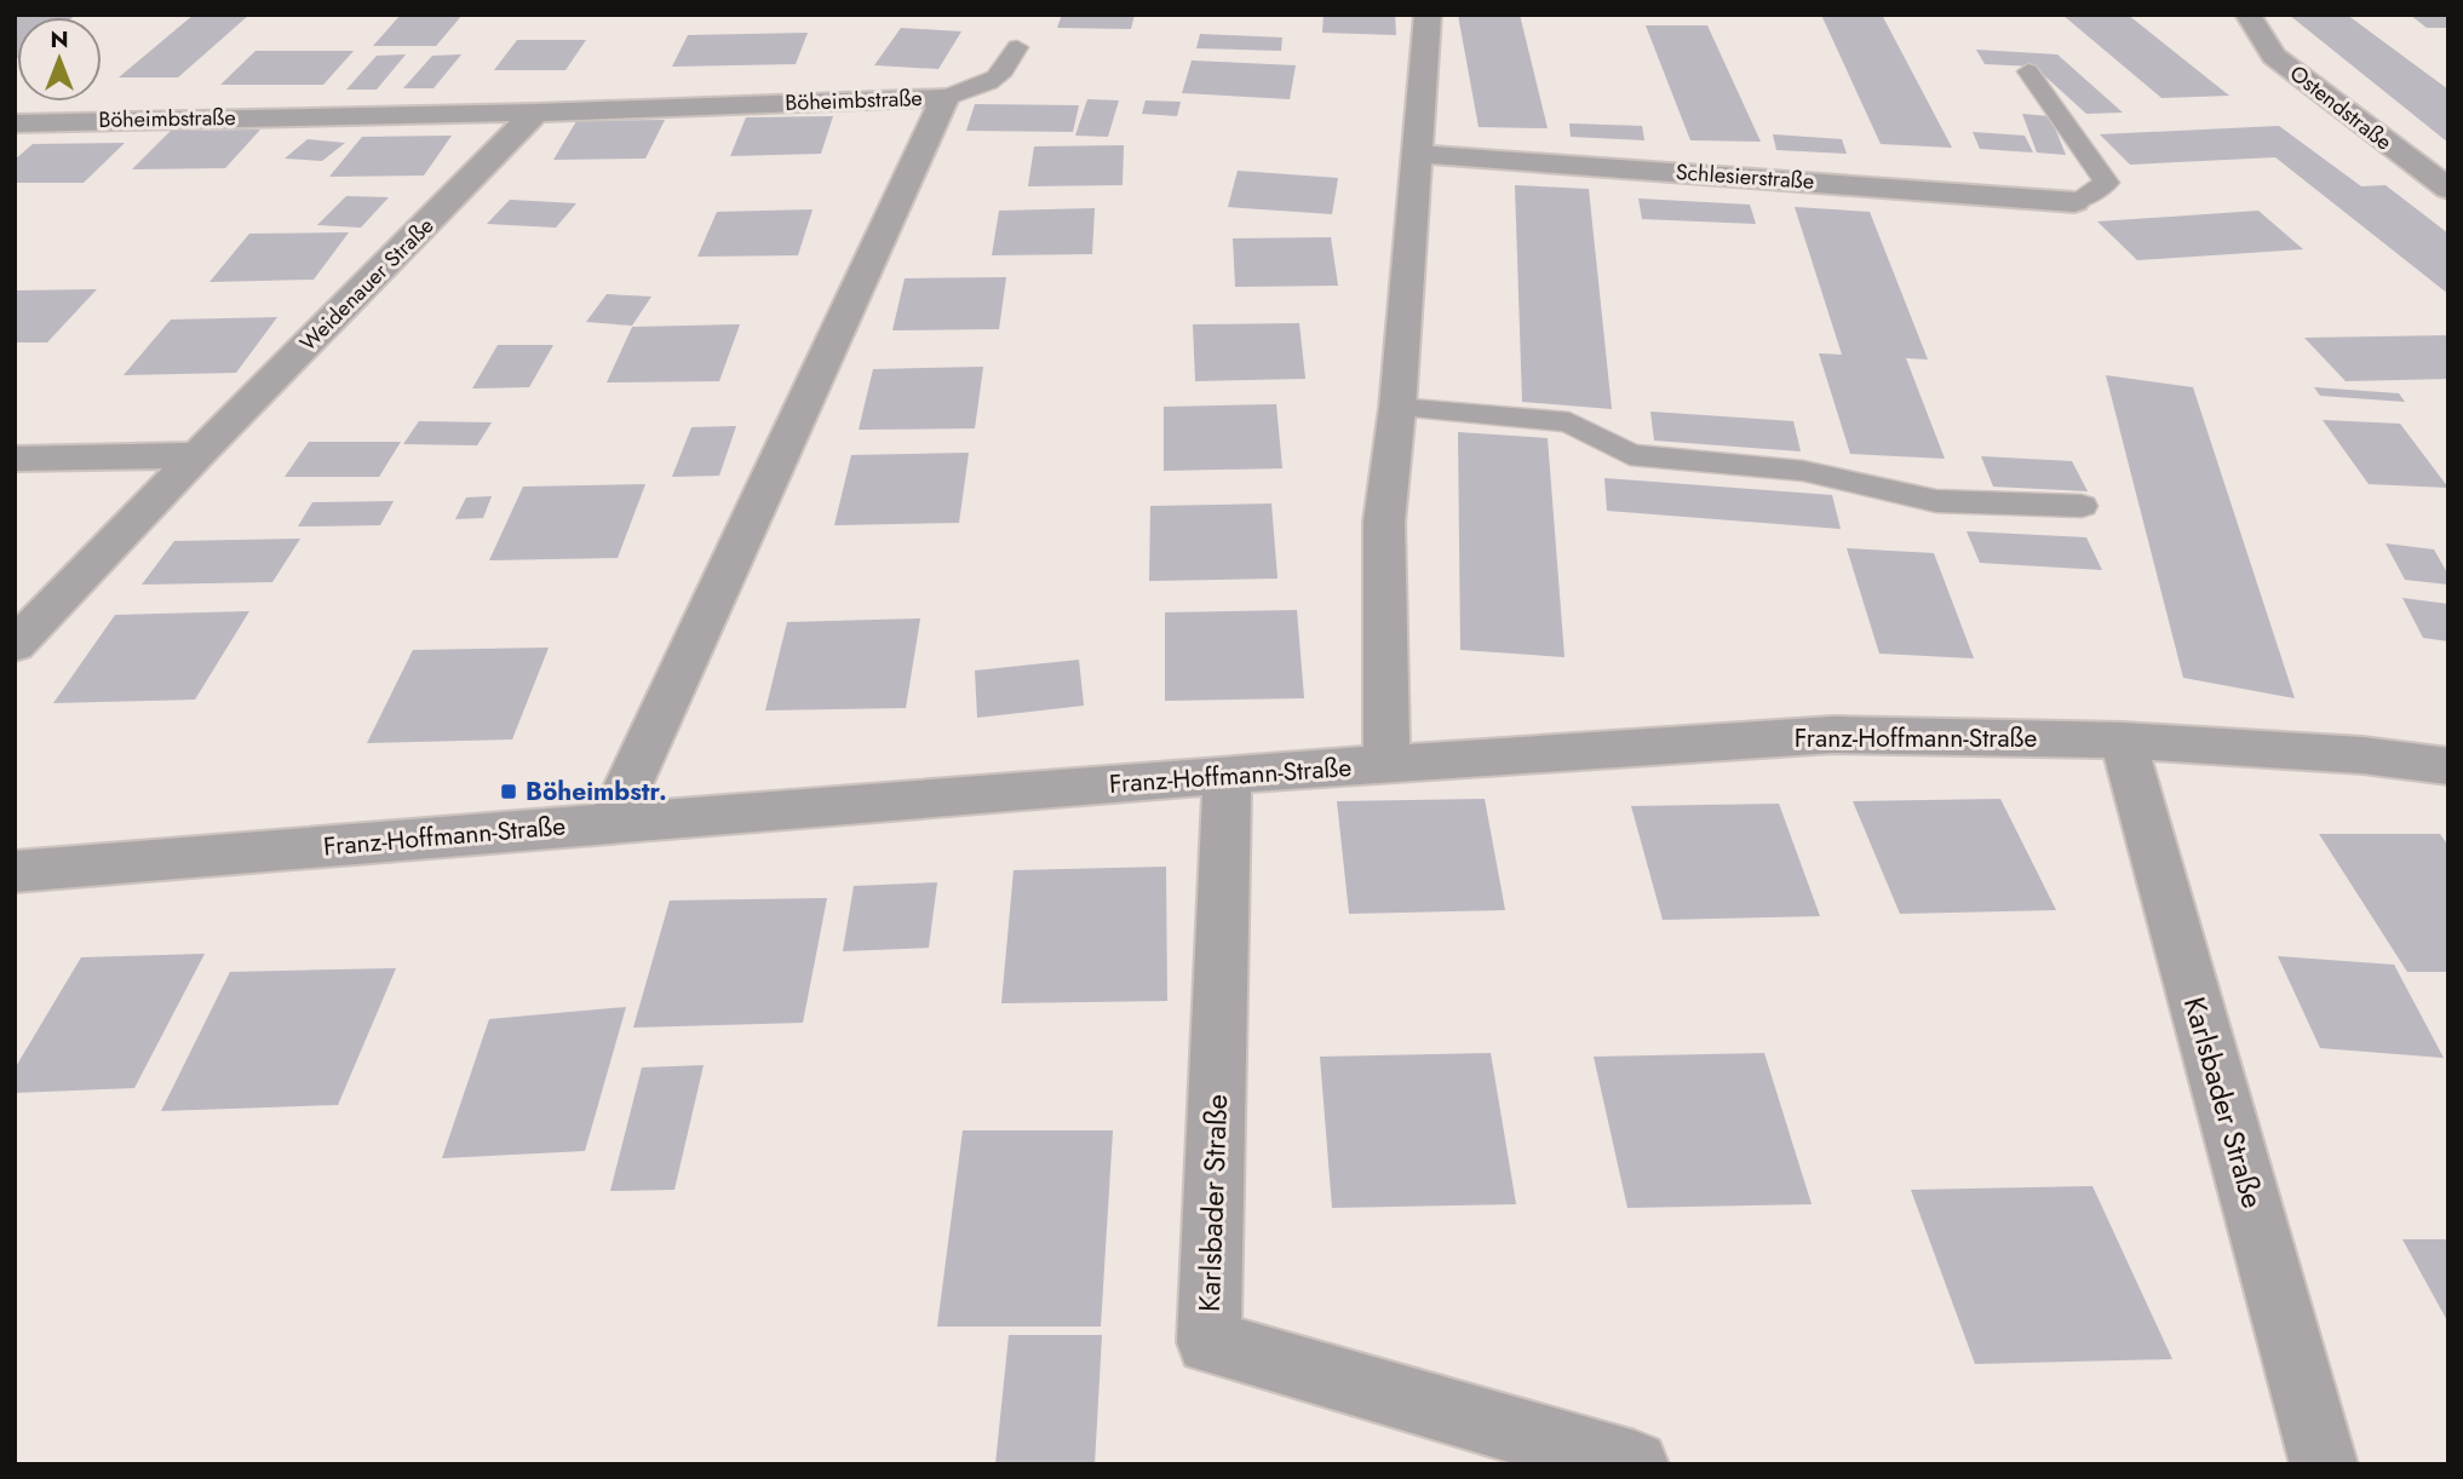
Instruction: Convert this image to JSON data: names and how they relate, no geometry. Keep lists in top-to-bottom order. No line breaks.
{"streets":{"street":["Böheimbstraße","Ostendstraße","Schlesierstraße","Weidenauer Straße","Franz-Hoffmann-Straße","Karlsbader Straße"]},"crossings":[["Böheimbstraße","Weidenauer Straße"],["Böheimbstraße","Franz-Hoffmann-Straße"],["Franz-Hoffmann-Straße","Karlsbader Straße"]],"places":{"transit":["Böheimbstr."]},"north":"top"}
